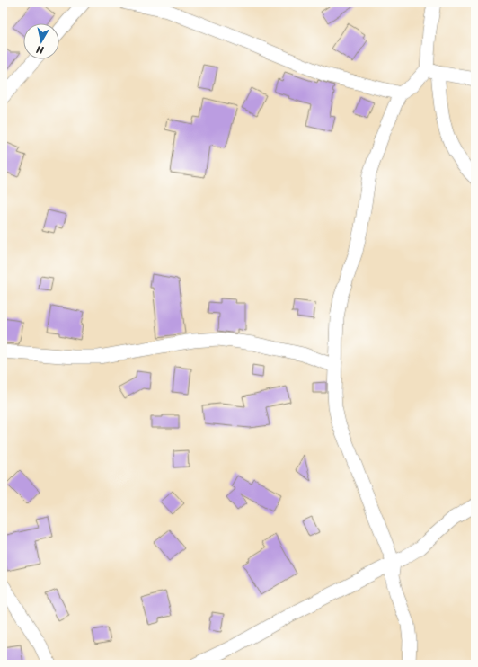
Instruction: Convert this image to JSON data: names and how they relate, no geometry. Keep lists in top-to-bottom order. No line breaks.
{"north":"bottom"}
